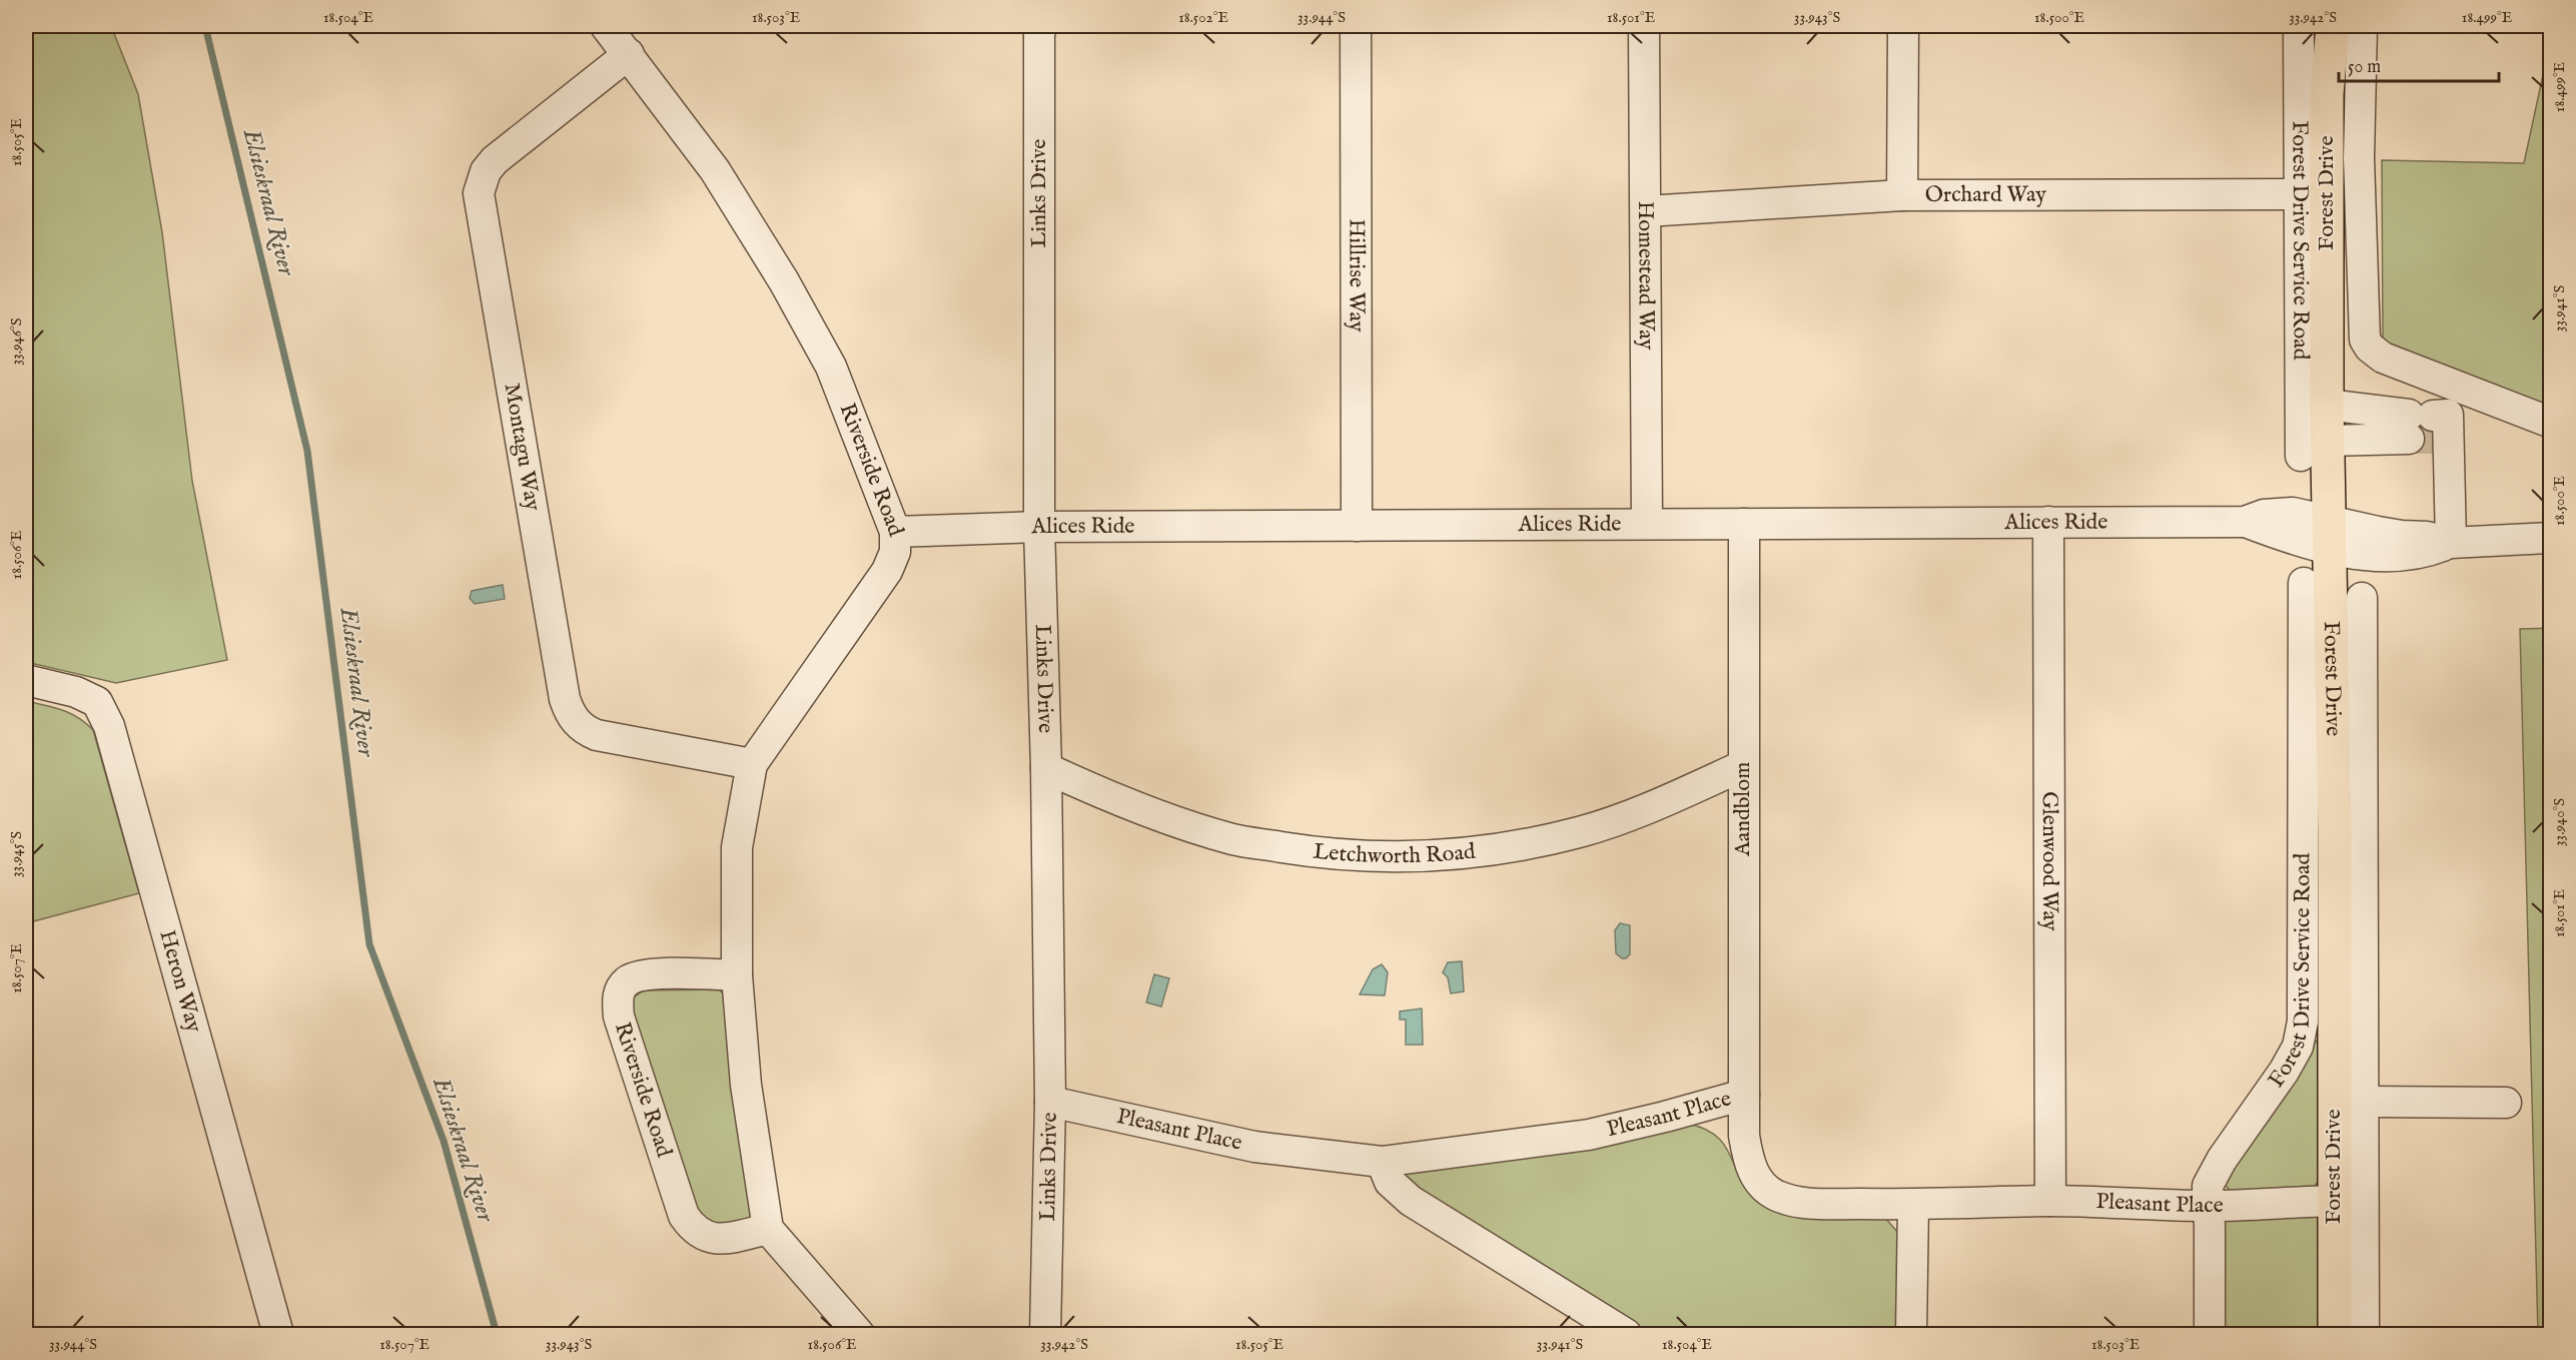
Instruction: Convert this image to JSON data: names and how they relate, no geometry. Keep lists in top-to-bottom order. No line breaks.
{"streets":{"main road":["Forest Drive"],"street":["Links Drive","Orchard Way","Forest Drive Service Road","Homestead Way","Hillrise Way","Montagu Way","Riverside Road","Alices Ride","Aandblom","Letchworth Road","Glenwood Way","Heron Way","Pleasant Place"]},"crossings":[["Links Drive","Alices Ride"],["Links Drive","Letchworth Road"],["Links Drive","Pleasant Place"],["Forest Drive","Orchard Way"],["Forest Drive","Forest Drive Service Road"],["Forest Drive","Alices Ride"],["Forest Drive","Pleasant Place"],["Orchard Way","Forest Drive Service Road"],["Orchard Way","Homestead Way"],["Forest Drive Service Road","Pleasant Place"],["Homestead Way","Alices Ride"],["Hillrise Way","Alices Ride"],["Montagu Way","Riverside Road"],["Riverside Road","Alices Ride"],["Alices Ride","Aandblom"],["Alices Ride","Glenwood Way"],["Aandblom","Letchworth Road"],["Aandblom","Pleasant Place"],["Glenwood Way","Pleasant Place"]],"water":["Elsieskraal River"],"scale_bar":"50 m","coordinates":["18.504°E","18.503°E","18.502°E","33.944°S","18.501°E","33.943°S","18.500°E","33.942°S","18.499°E","18.505°E","33.941°S","33.946°S","18.506°E","33.940°S","33.945°S","18.507°E"]}
